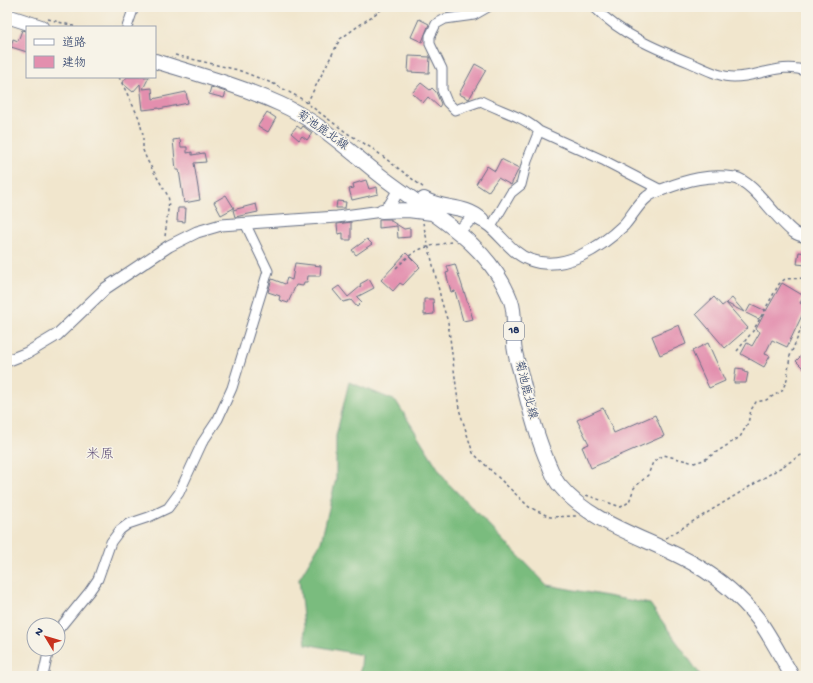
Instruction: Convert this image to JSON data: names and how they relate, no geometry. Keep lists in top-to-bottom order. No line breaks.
{"streets":{"main road":["菊池鹿北線","18"]},"districts":["米原"],"legend":["道路","建物"],"north":"top left"}
